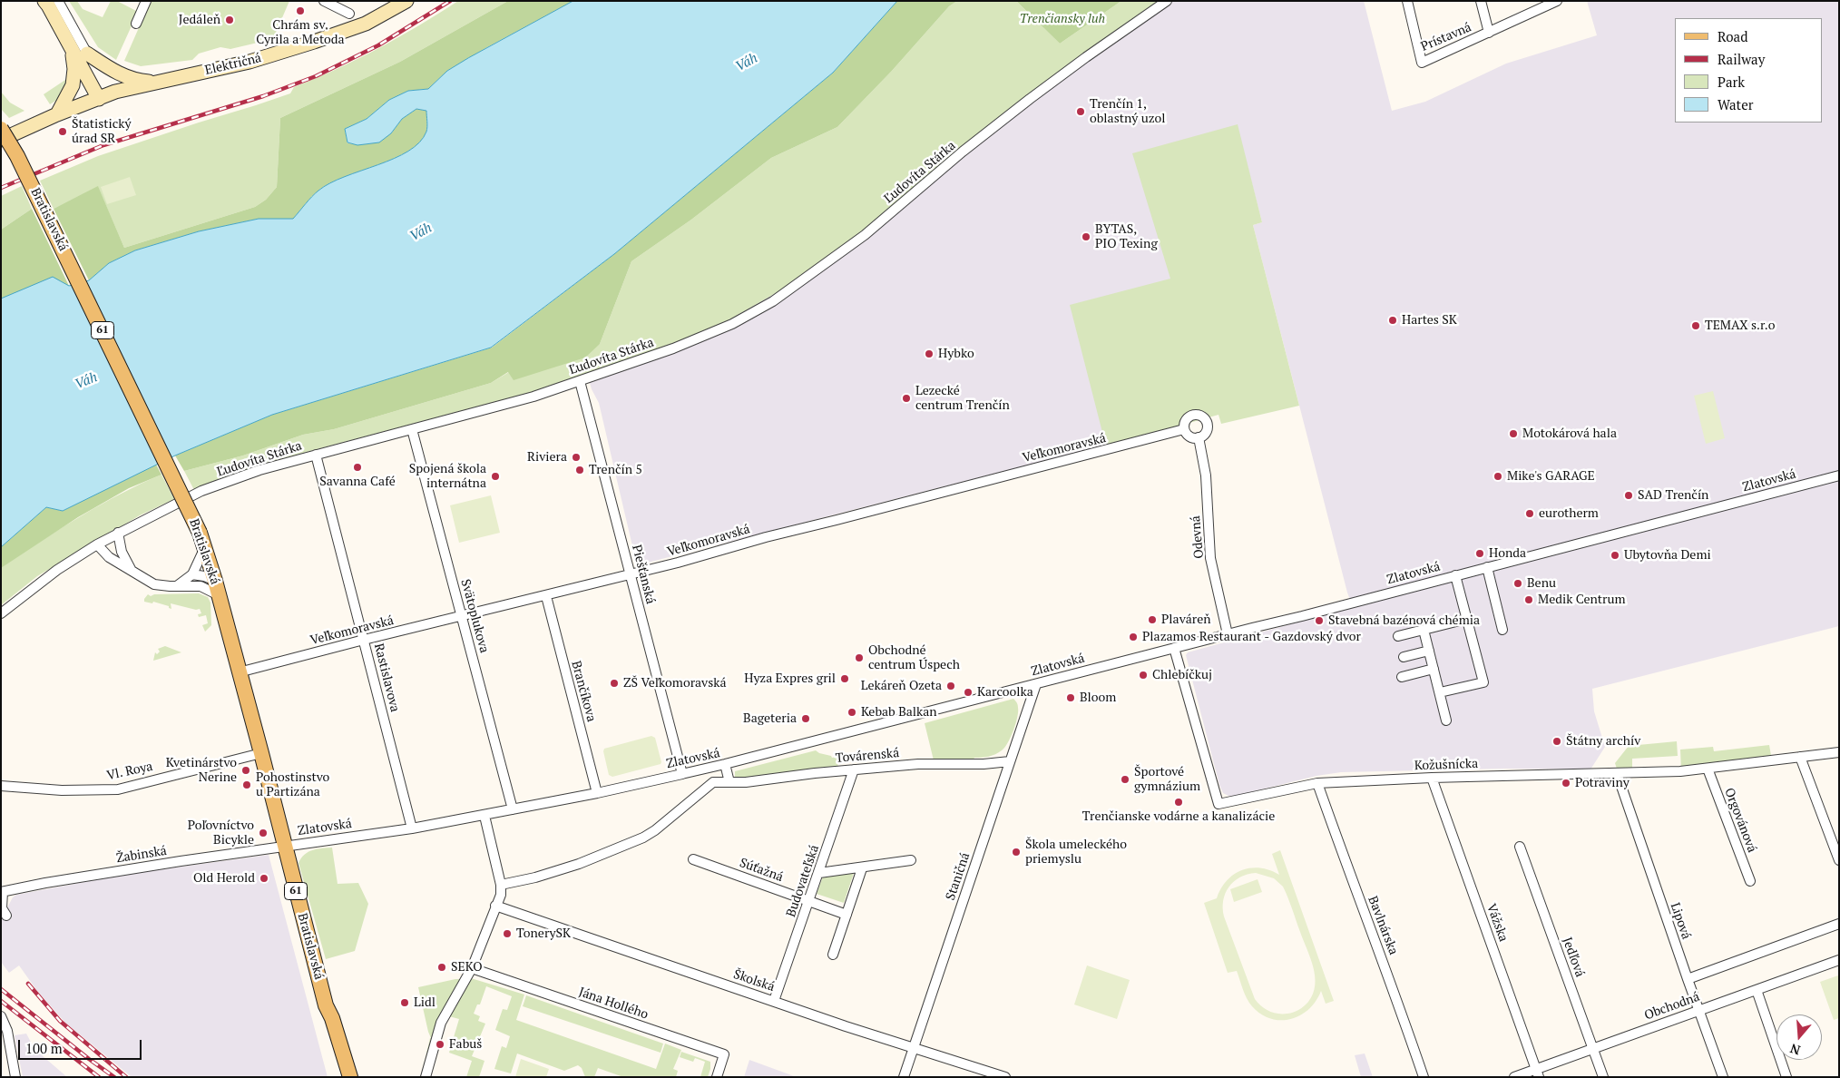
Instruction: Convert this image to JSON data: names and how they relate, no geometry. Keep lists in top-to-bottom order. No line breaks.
{"streets":{"main road":["Električná","Bratislavská","61"],"street":["Prístavná","Ľudovíta Stárka","Veľkomoravská","Zlatovská","Odevná","Piešťanská","Svätoplukova","Rastislavova","Brančíkova","Továrenská","Kožušnícka","Vl. Roya","Orgovánová","Žabinská","Súťažná","Staničná","Budovateľská","Lipová","Vážska","Bavlnárska","Jedľová","Školská","Jána Hollého","Obchodná"]},"crossings":[["Ľudovíta Stárka","Piešťanská"],["Ľudovíta Stárka","Svätoplukova"],["Ľudovíta Stárka","Rastislavova"],["Bratislavská","Veľkomoravská"],["Bratislavská","Zlatovská"],["Bratislavská","Vl. Roya"],["Bratislavská","Žabinská"],["Veľkomoravská","Odevná"],["Veľkomoravská","Piešťanská"],["Veľkomoravská","Svätoplukova"],["Veľkomoravská","Rastislavova"],["Veľkomoravská","Brančíkova"],["Zlatovská","Odevná"],["Zlatovská","Piešťanská"],["Zlatovská","Svätoplukova"],["Zlatovská","Rastislavova"],["Zlatovská","Brančíkova"],["Zlatovská","Kožušnícka"],["Zlatovská","Žabinská"],["Zlatovská","Staničná"],["Továrenská","Staničná"],["Továrenská","Budovateľská"],["Kožušnícka","Orgovánová"],["Kožušnícka","Lipová"],["Kožušnícka","Vážska"],["Kožušnícka","Bavlnárska"],["Súťažná","Budovateľská"],["Staničná","Školská"],["Budovateľská","Školská"],["Lipová","Obchodná"],["Vážska","Obchodná"],["Jedľová","Obchodná"]],"water":["Váh"],"parks":["Trenčiansky luh"],"places":["Chrám sv. Cyrila a Metoda","Jedáleň","Trenčín 1, oblastný uzol","Štatistický úrad SR","BYTAS, PIO Texing","Hartes SK","TEMAX s.r.o","Hybko","Lezecké centrum Trenčín","Motokárová hala","Riviera","Savanna Café","Trenčín 5","Spojená škola internátna","Mike's GARAGE","SAD Trenčín","eurotherm","Honda","Ubytovňa Demi","Benu","Medik Centrum","Plaváreň","Stavebná bazénová chémia","Plazamos Restaurant - Gazdovský dvor","Obchodné centrum Úspech","Chlebíčkuj","Hyza Expres gril","ZŠ Veľkomoravská","Lekáreň Ozeta","Karcoolka","Bloom","Kebab Balkan","Bageteria","Štátny archív","Kvetinárstvo Nerine","Športové gymnázium","Potraviny","Pohostinstvo u Partizána","Trenčianske vodárne a kanalizácie","Poľovníctvo Bicykle","Škola umeleckého priemyslu","Old Herold","TonerySK","SEKO","Lidl","Fabuš"],"legend":["Road","Railway","Park","Water"],"scale_bar":"100 m","north":"bottom"}
